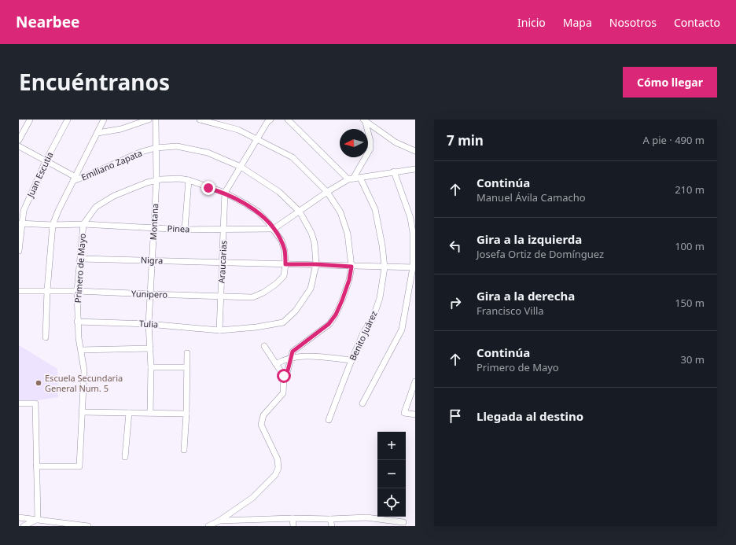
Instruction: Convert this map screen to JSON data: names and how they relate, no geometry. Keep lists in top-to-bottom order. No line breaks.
{"streets":{"street":["Emiliano Zapata","Juan Escutia","Montana","Pinea","Nigra","Araucarias","Primero de Mayo","Yunipero","Tulia","Benito Juárez"]},"crossings":[["Emiliano Zapata","Montana"],["Emiliano Zapata","Pinea"],["Emiliano Zapata","Nigra"],["Emiliano Zapata","Araucarias"],["Emiliano Zapata","Yunipero"],["Emiliano Zapata","Tulia"],["Juan Escutia","Pinea"],["Montana","Pinea"],["Montana","Nigra"],["Montana","Primero de Mayo"],["Montana","Yunipero"],["Montana","Tulia"],["Pinea","Araucarias"],["Pinea","Primero de Mayo"],["Nigra","Araucarias"],["Nigra","Primero de Mayo"],["Nigra","Yunipero"],["Nigra","Benito Juárez"],["Araucarias","Primero de Mayo"],["Araucarias","Yunipero"],["Araucarias","Tulia"],["Primero de Mayo","Yunipero"],["Primero de Mayo","Tulia"]],"places":["Escuela Secundaria General Num. 5"],"north":"left","page":{"header":"Nearbee","nav":["Inicio","Mapa","Nosotros","Contacto"],"title":"Encuéntranos","buttons":"Cómo llegar","heading":["7 min","A pie · 490 m"],"list":[["Continúa","Manuel Ávila Camacho","210 m"],["Gira a la izquierda","Josefa Ortiz de Domínguez","100 m"],["Gira a la derecha","Francisco Villa","150 m"],["Continúa","Primero de Mayo","30 m"],"Llegada al destino"],"map_buttons":["+","−"]}}
